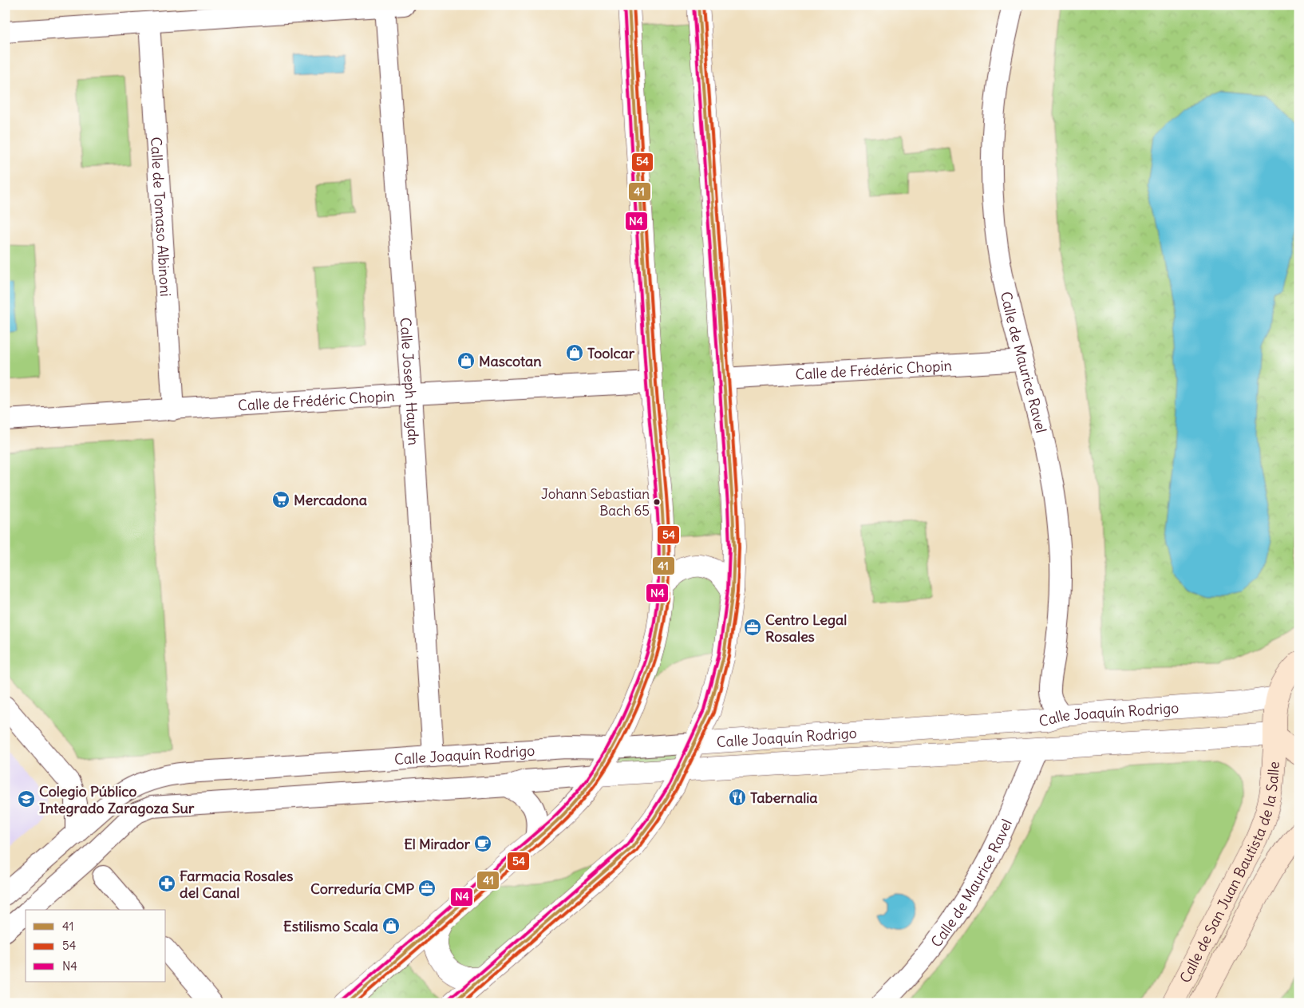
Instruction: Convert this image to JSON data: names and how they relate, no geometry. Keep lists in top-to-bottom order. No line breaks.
{"streets":{"main road":["Calle de San Juan Bautista de la Salle"],"street":["Calle de Tomaso Albinoni","Calle de Maurice Ravel","Calle de Frédéric Chopin","Calle Joseph Haydn","Calle Joaquín Rodrigo"]},"crossings":[["Calle de Tomaso Albinoni","Calle de Frédéric Chopin"],["Calle de Maurice Ravel","Calle de Frédéric Chopin"],["Calle de Maurice Ravel","Calle Joaquín Rodrigo"],["Calle de Frédéric Chopin","Calle Joseph Haydn"],["Calle Joseph Haydn","Calle Joaquín Rodrigo"],["Calle Joaquín Rodrigo","Calle de San Juan Bautista de la Salle"]],"places":{"shop":["Toolcar","Mascotan","Estilismo Scala"],"supermarket":["Mercadona"],"other":["Johann Sebastian Bach 65"],"office":["Centro Legal Rosales","Correduría CMP"],"restaurant":["Tabernalia"],"school or university":["Colegio Público Integrado Zaragoza Sur"],"cafe":["El Mirador"],"pharmacy":["Farmacia Rosales del Canal"]},"lines":["transit line 41","transit line 54","transit line N4"],"legend":["41","54","N4"]}
